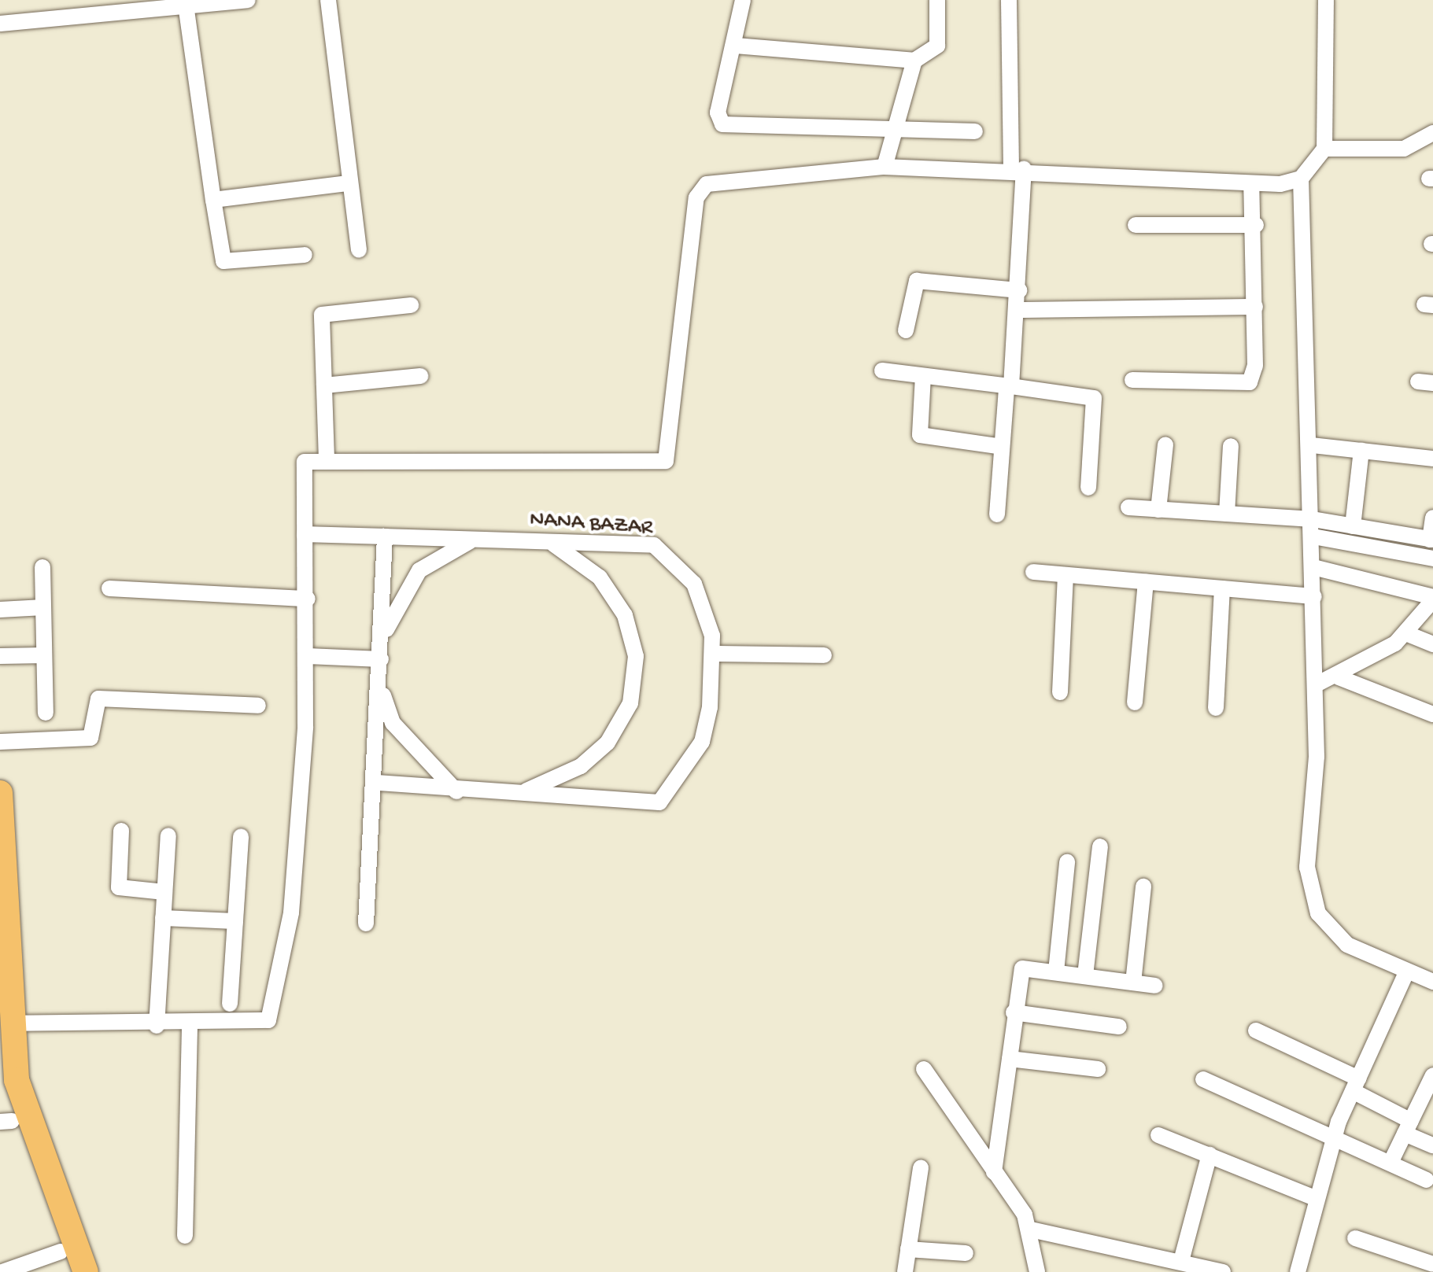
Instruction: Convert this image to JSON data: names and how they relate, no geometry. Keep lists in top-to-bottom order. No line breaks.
{"streets":{"street":["NANA BAZAR"]}}
